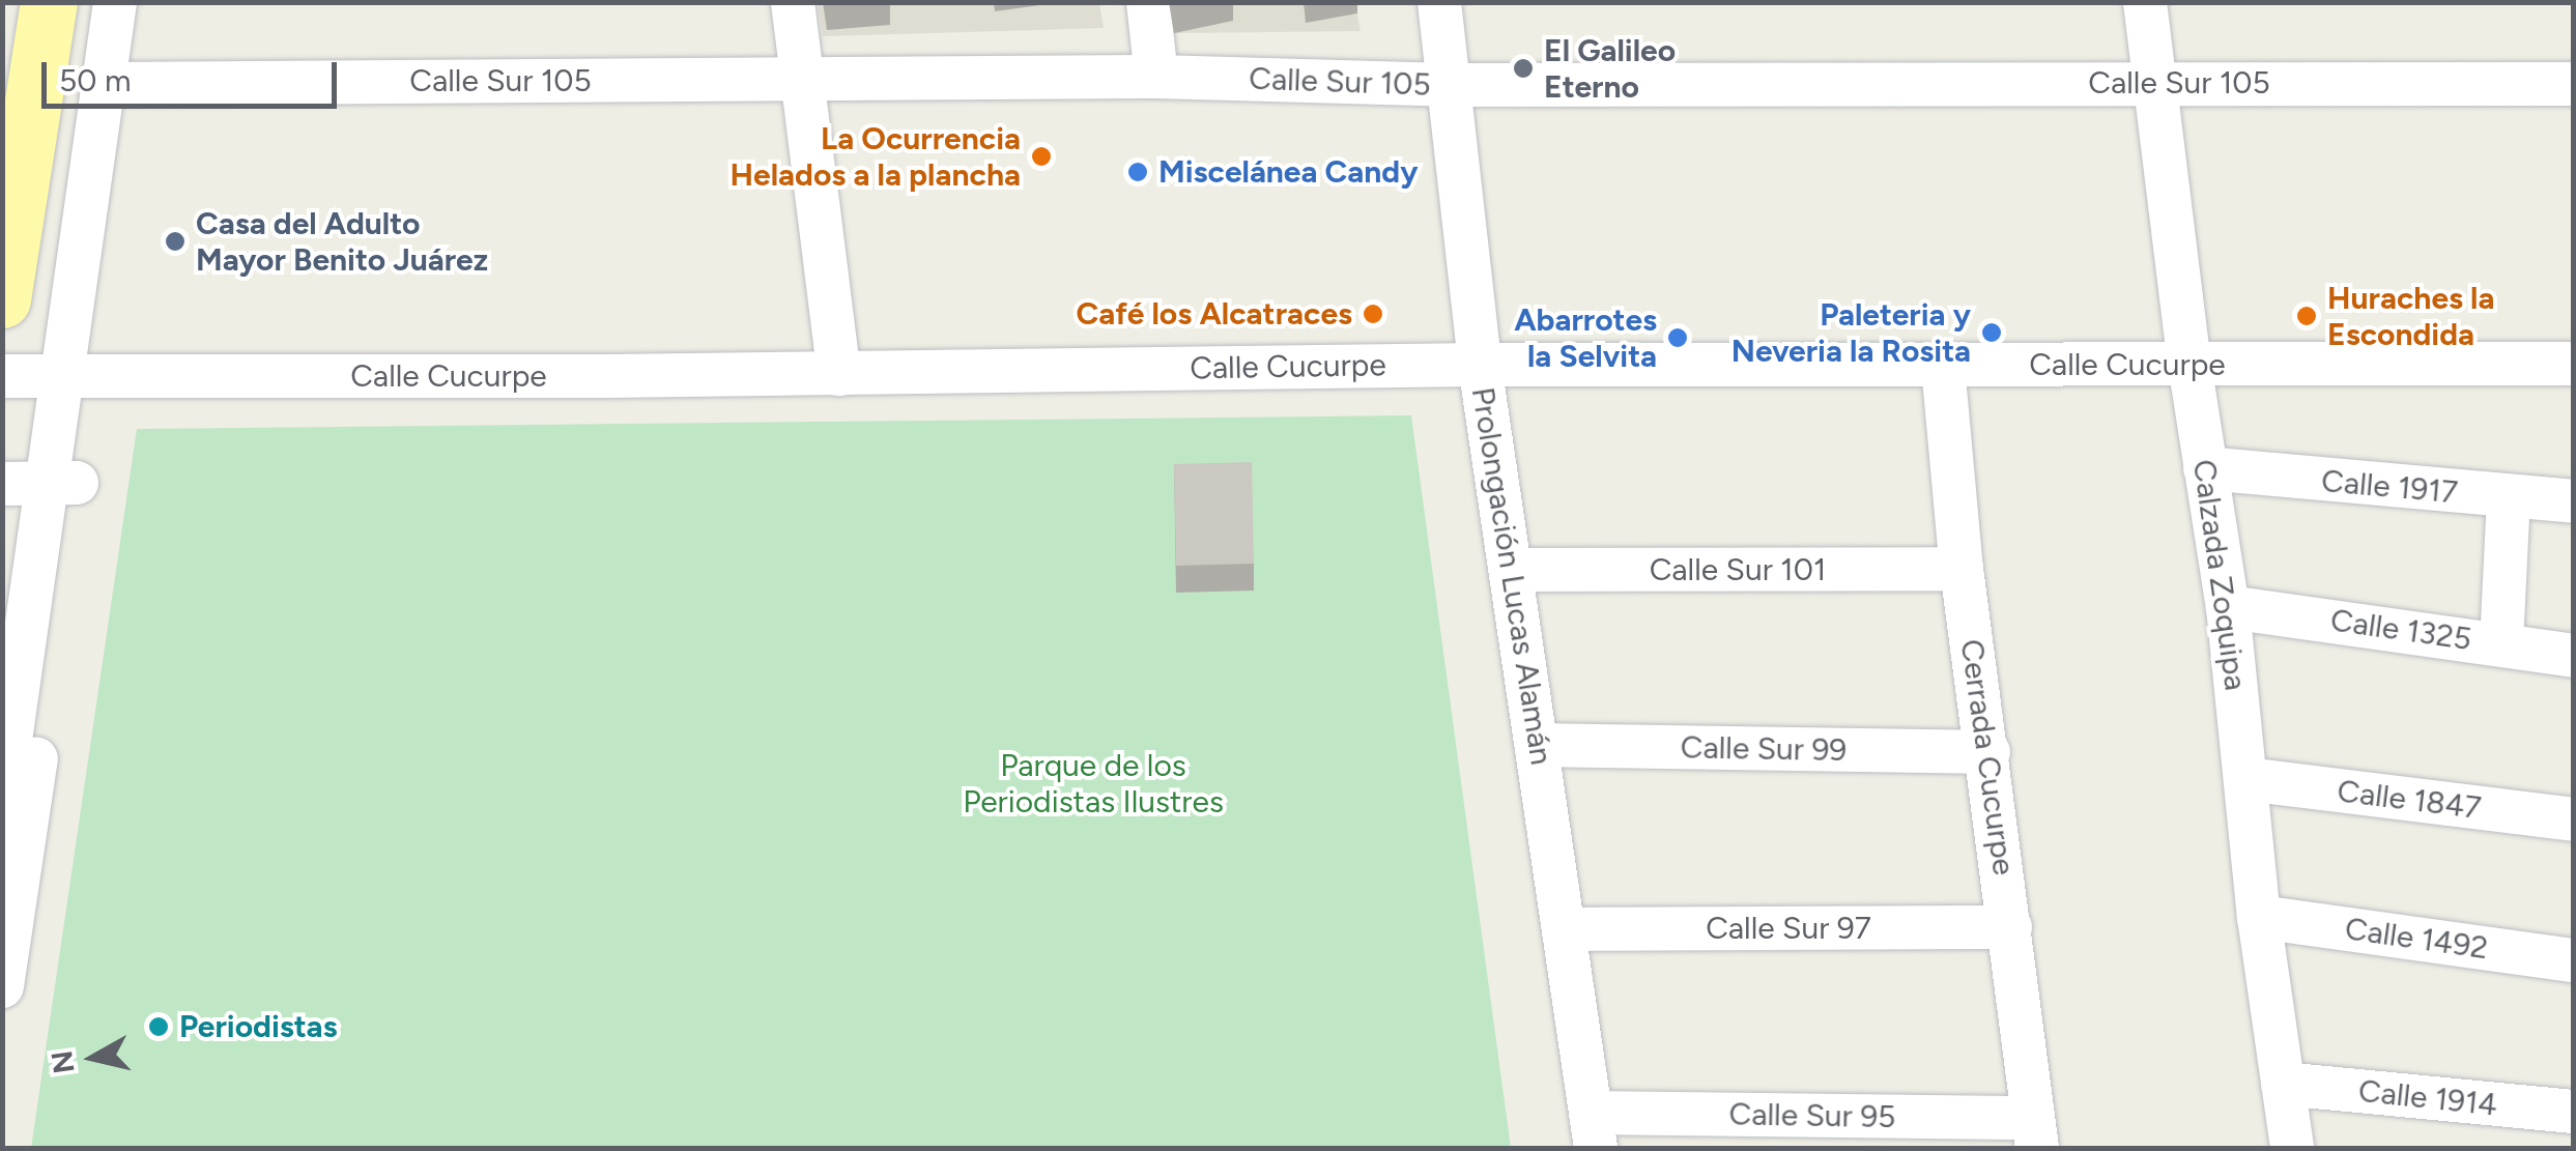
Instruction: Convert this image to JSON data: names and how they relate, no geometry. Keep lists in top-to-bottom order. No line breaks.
{"streets":{"street":["Calle Sur 105","Calle Cucurpe","Calle 1917","Calle Sur 101","Calzada Zoquipa","Prolongación Lucas Alamán","Calle 1325","Calle Sur 99","Cerrada Cucurpe","Calle 1847","Calle Sur 97","Calle 1492","Calle 1914","Calle Sur 95"]},"crossings":[["Calle Sur 105","Calzada Zoquipa"],["Calle Sur 105","Prolongación Lucas Alamán"],["Calle Cucurpe","Calzada Zoquipa"],["Calle Cucurpe","Prolongación Lucas Alamán"],["Calle Cucurpe","Cerrada Cucurpe"],["Calle 1917","Calzada Zoquipa"],["Calle Sur 101","Prolongación Lucas Alamán"],["Calle Sur 101","Cerrada Cucurpe"],["Calzada Zoquipa","Calle 1325"],["Calzada Zoquipa","Calle 1847"],["Calzada Zoquipa","Calle 1492"],["Calzada Zoquipa","Calle 1914"],["Prolongación Lucas Alamán","Calle Sur 99"],["Prolongación Lucas Alamán","Calle Sur 97"],["Prolongación Lucas Alamán","Calle Sur 95"],["Calle Sur 99","Cerrada Cucurpe"],["Cerrada Cucurpe","Calle Sur 97"],["Cerrada Cucurpe","Calle Sur 95"]],"parks":["Parque de los Periodistas Ilustres"],"places":["El Galileo Eterno","La Ocurrencia Helados a la plancha","Miscelánea Candy","Casa del Adulto Mayor Benito Juárez","Café los Alcatraces","Huraches la Escondida","Paleteria y Neveria la Rosita","Abarrotes la Selvita","Periodistas"],"scale_bar":"50 m","north":"left"}
